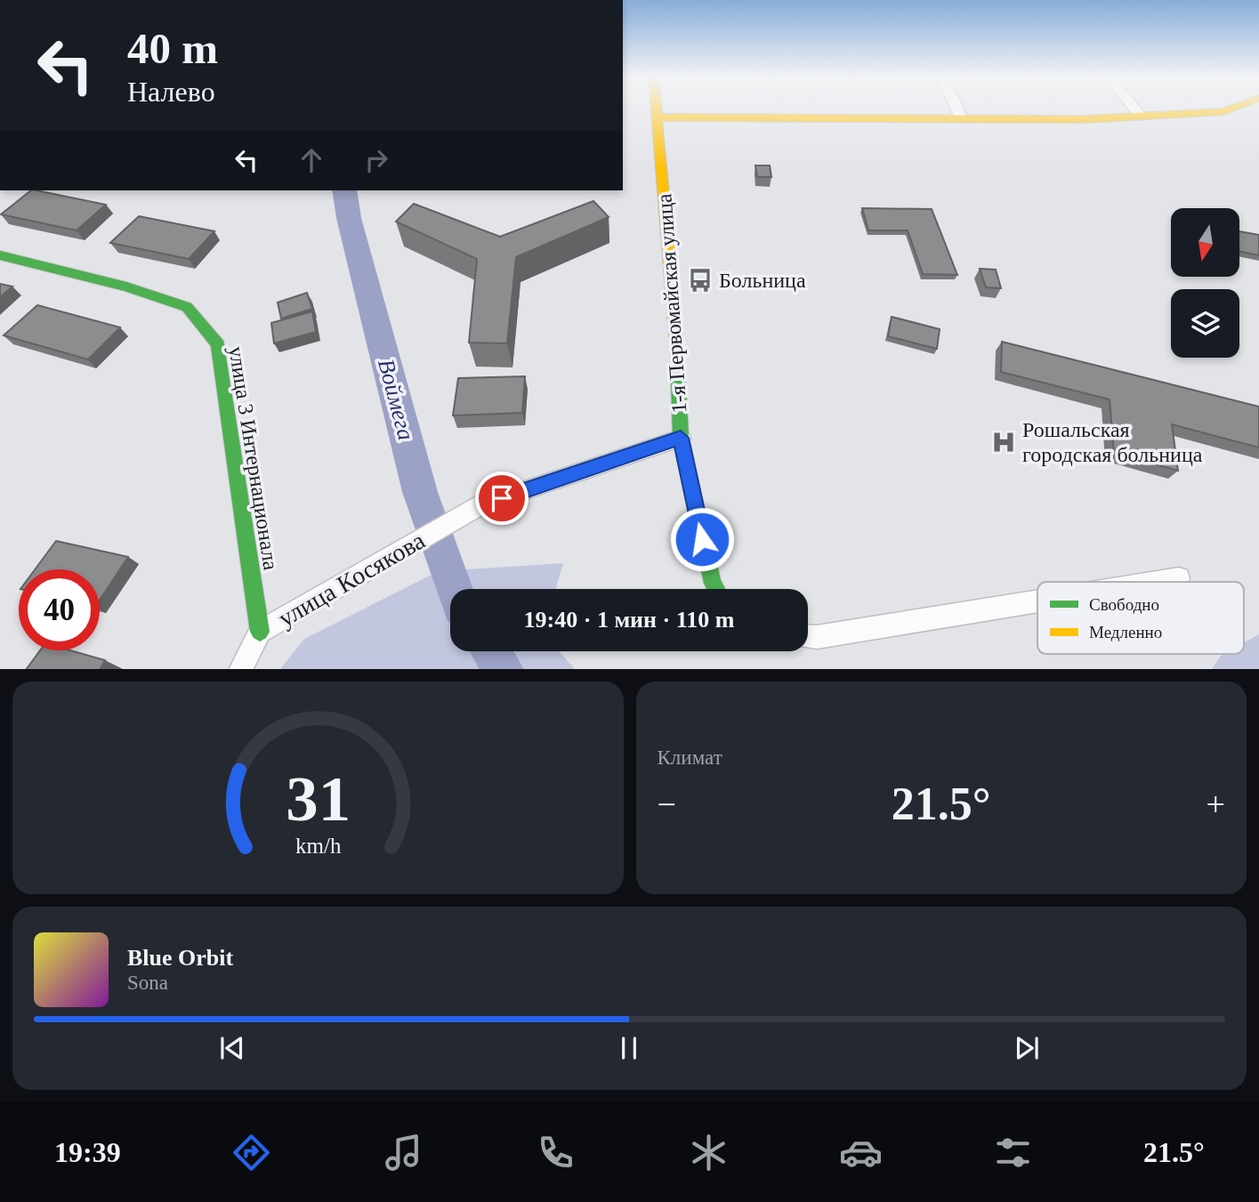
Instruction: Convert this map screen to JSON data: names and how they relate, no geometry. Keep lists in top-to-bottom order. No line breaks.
{"streets":{"street":["1-я Первомайская улица","улица 3 Интернационала","улица Косякова"]},"crossings":[["1-я Первомайская улица","улица Косякова"],["улица 3 Интернационала","улица Косякова"]],"water":["Воймега"],"places":{"bus stop":["Больница"],"hospital":["Рошальская городская больница"]},"legend":["Свободно","Медленно"],"north":"bottom","page":{"turn":["40 m","Налево"],"limit":"40","trip":"19:40 · 1 мин · 110 m","tile":"Климат","heat":["−","21.5°","+"],"song":["Blue Orbit","Sona"],"tabs":["19:39","21.5°"],"gauge":["31","km/h"]}}
